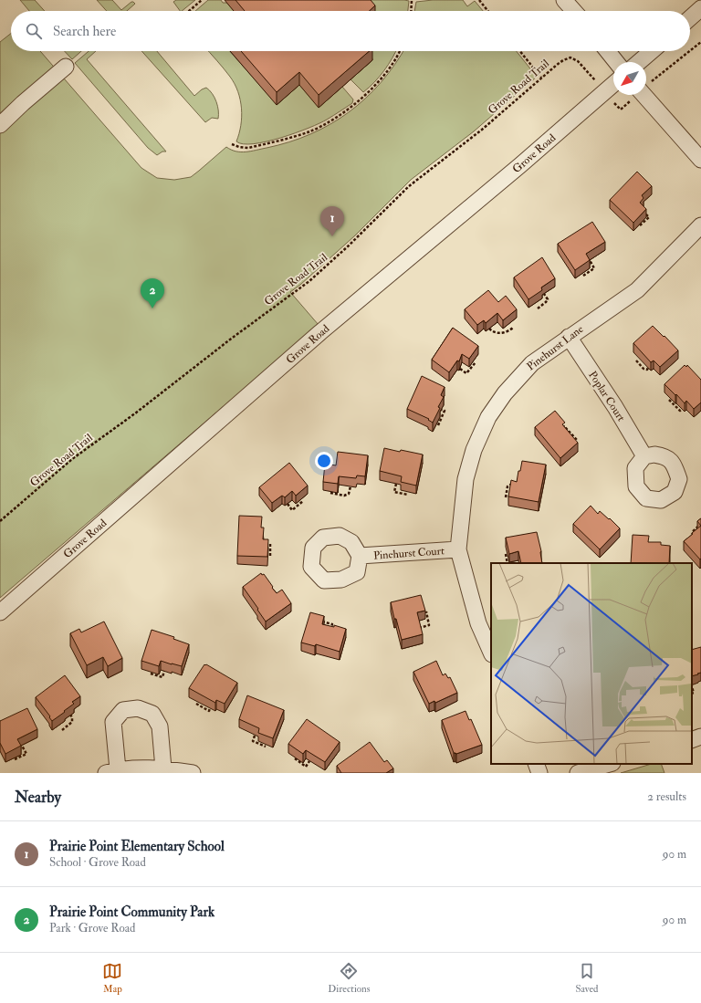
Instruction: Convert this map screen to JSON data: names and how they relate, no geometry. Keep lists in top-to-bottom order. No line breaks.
{"streets":{"street":["Grove Road","Pinehurst Lane","Poplar Court","Pinehurst Court"],"path":["Grove Road Trail"]},"crossings":[["Pinehurst Lane","Poplar Court"],["Pinehurst Lane","Pinehurst Court"]],"north":"bottom left","page":{"search":"Search here","pins":["1","2"],"heading":["Nearby","2 results"],"list":[{"mark":"1","name":"Prairie Point Elementary School","note":"School · Grove Road","value":"90 m"},{"mark":"2","name":"Prairie Point Community Park","note":"Park · Grove Road","value":"90 m"}],"nav":["Map","Directions","Saved"]}}
